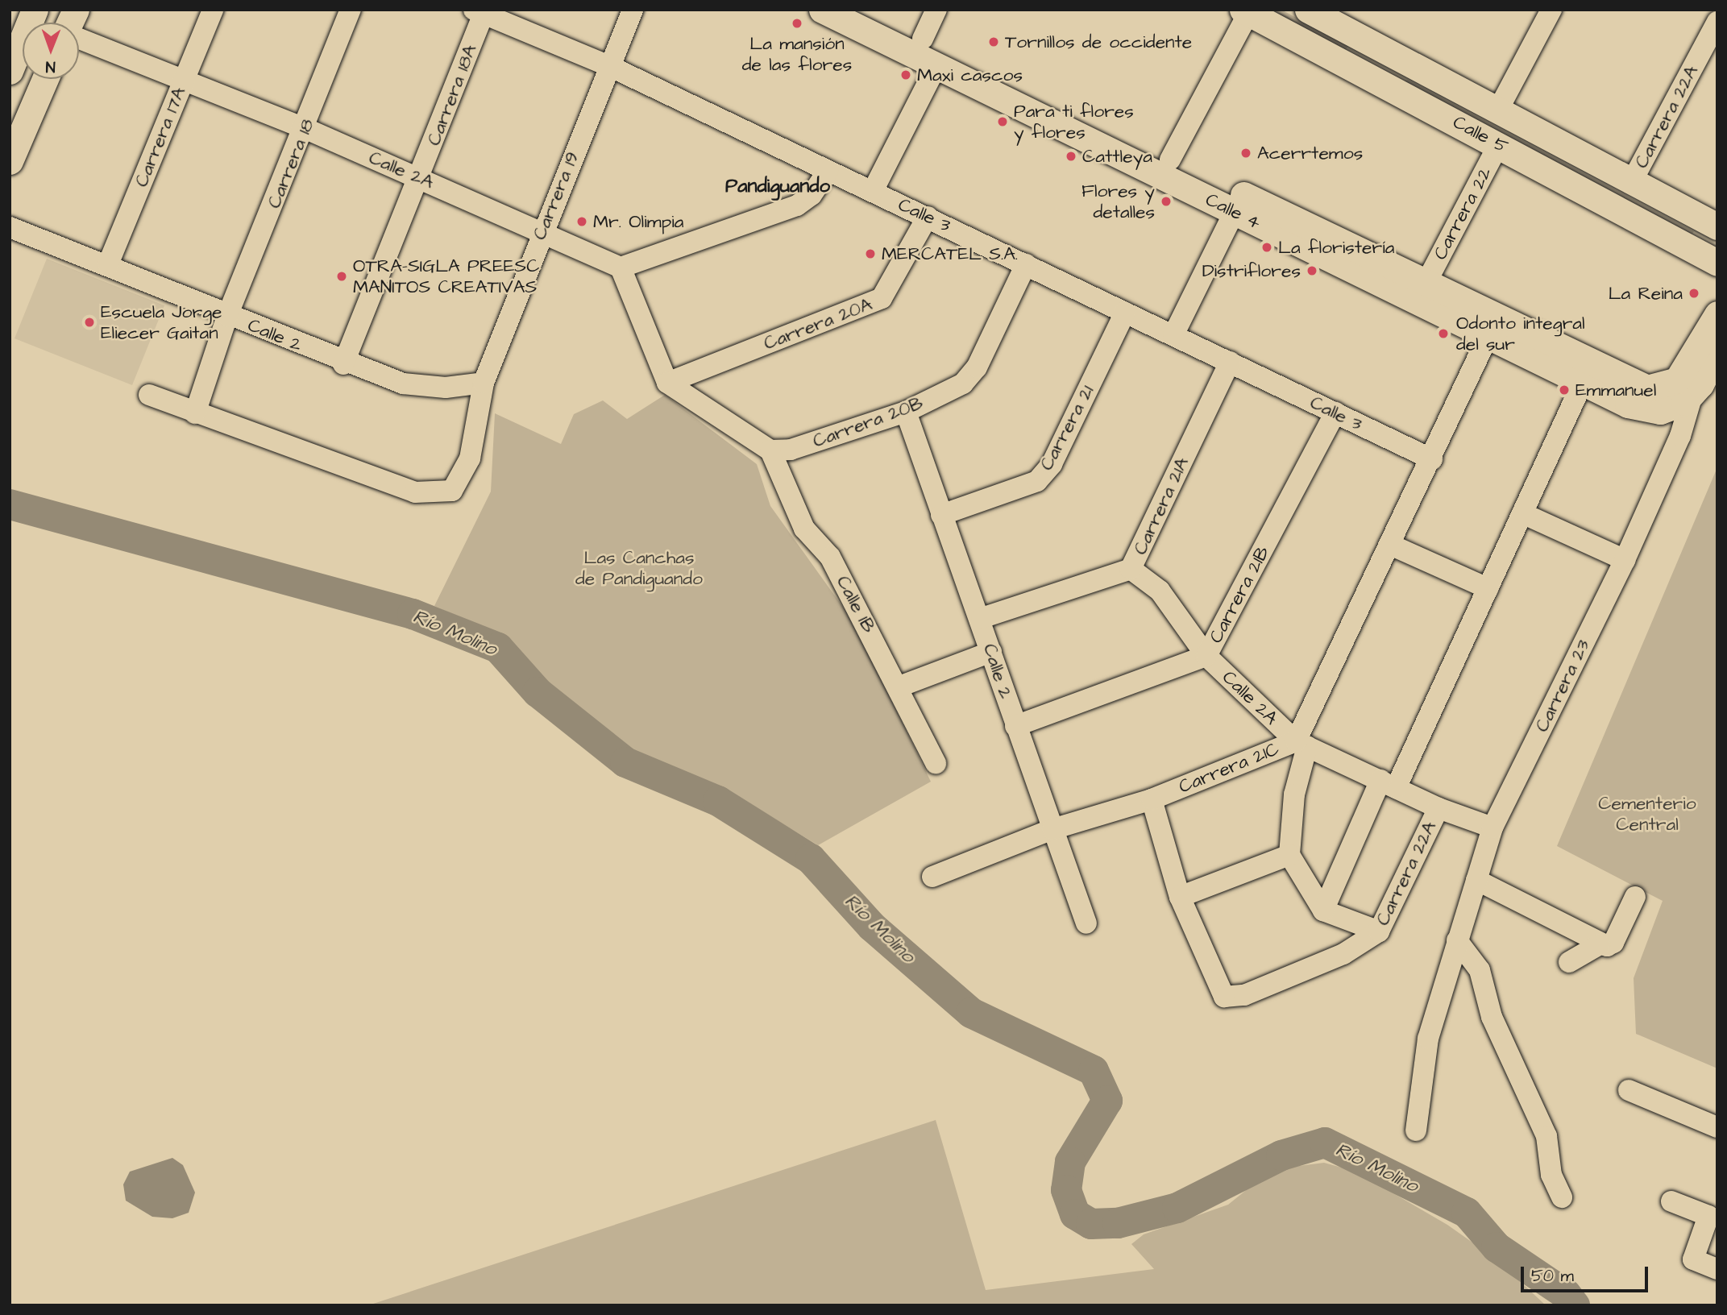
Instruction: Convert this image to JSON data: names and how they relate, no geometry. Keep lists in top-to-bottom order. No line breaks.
{"streets":{"main road":["Calle 5","Calle 4","Carrera 23"],"street":["Carrera 18A","Carrera 22A","Carrera 17A","Carrera 18","Calle 2A","Carrera 19","Carrera 22","Calle 3","Carrera 20A","Calle 2","Carrera 20B","Carrera 21","Carrera 21A","Carrera 21B","Calle 1B","Carrera 21C"]},"crossings":[["Carrera 18A","Calle 2A"],["Carrera 18A","Calle 3"],["Carrera 18A","Calle 2"],["Carrera 22A","Calle 5"],["Carrera 22A","Calle 2A"],["Calle 5","Carrera 22"],["Carrera 17A","Calle 2A"],["Carrera 17A","Calle 2"],["Carrera 18","Calle 2A"],["Carrera 18","Carrera 19"],["Carrera 18","Calle 2"],["Calle 2A","Carrera 19"],["Calle 2A","Carrera 21A"],["Calle 2A","Carrera 21B"],["Calle 2A","Carrera 23"],["Calle 2A","Carrera 21C"],["Carrera 19","Calle 3"],["Carrera 19","Calle 2"],["Calle 4","Carrera 22"],["Calle 4","Carrera 21C"],["Calle 3","Carrera 20A"],["Calle 3","Carrera 20B"],["Calle 3","Carrera 21"],["Calle 3","Carrera 21A"],["Calle 3","Carrera 21B"],["Calle 3","Carrera 21C"],["Calle 2","Carrera 20B"],["Calle 2","Carrera 21"],["Calle 2","Carrera 21A"],["Calle 2","Carrera 21B"],["Calle 2","Carrera 21C"],["Carrera 20B","Calle 1B"]],"districts":["Pandiguando"],"water":["Río Molino"],"parks":["Las Canchas de Pandiguando","Cementerio Central"],"places":["La mansión de las flores","Tornillos de occidente","Maxi cascos","Para ti flores y flores","Acerrtemos","Cattleya","Flores y detalles","Mr. Olimpia","La floristería","MERCATEL S.A.","Distriflores","OTRA-SIGLA PREESC MANITOS CREATIVAS","La Reina","Escuela Jorge Eliecer Gaitan","Odonto integral del sur","Emmanuel"],"scale_bar":"50 m","north":"bottom"}
